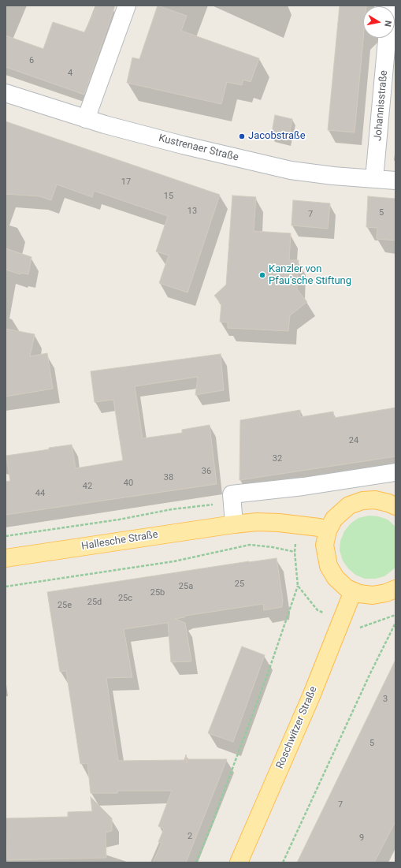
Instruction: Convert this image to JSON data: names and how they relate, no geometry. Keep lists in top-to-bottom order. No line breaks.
{"streets":{"main road":["Hallesche Straße","Roschwitzer Straße"],"street":["Johannisstraße","Kustrenaer Straße"]},"crossings":[["Johannisstraße","Kustrenaer Straße"]],"places":["Jacobstraße","Kanzler von Pfau'sche Stiftung"],"house_numbers":["6","4","17","15","13","5","7","24","32","36","38","40","42","44","25","25a","25b","25c","25d","25e","3","5","7","2","9"],"north":"right"}
